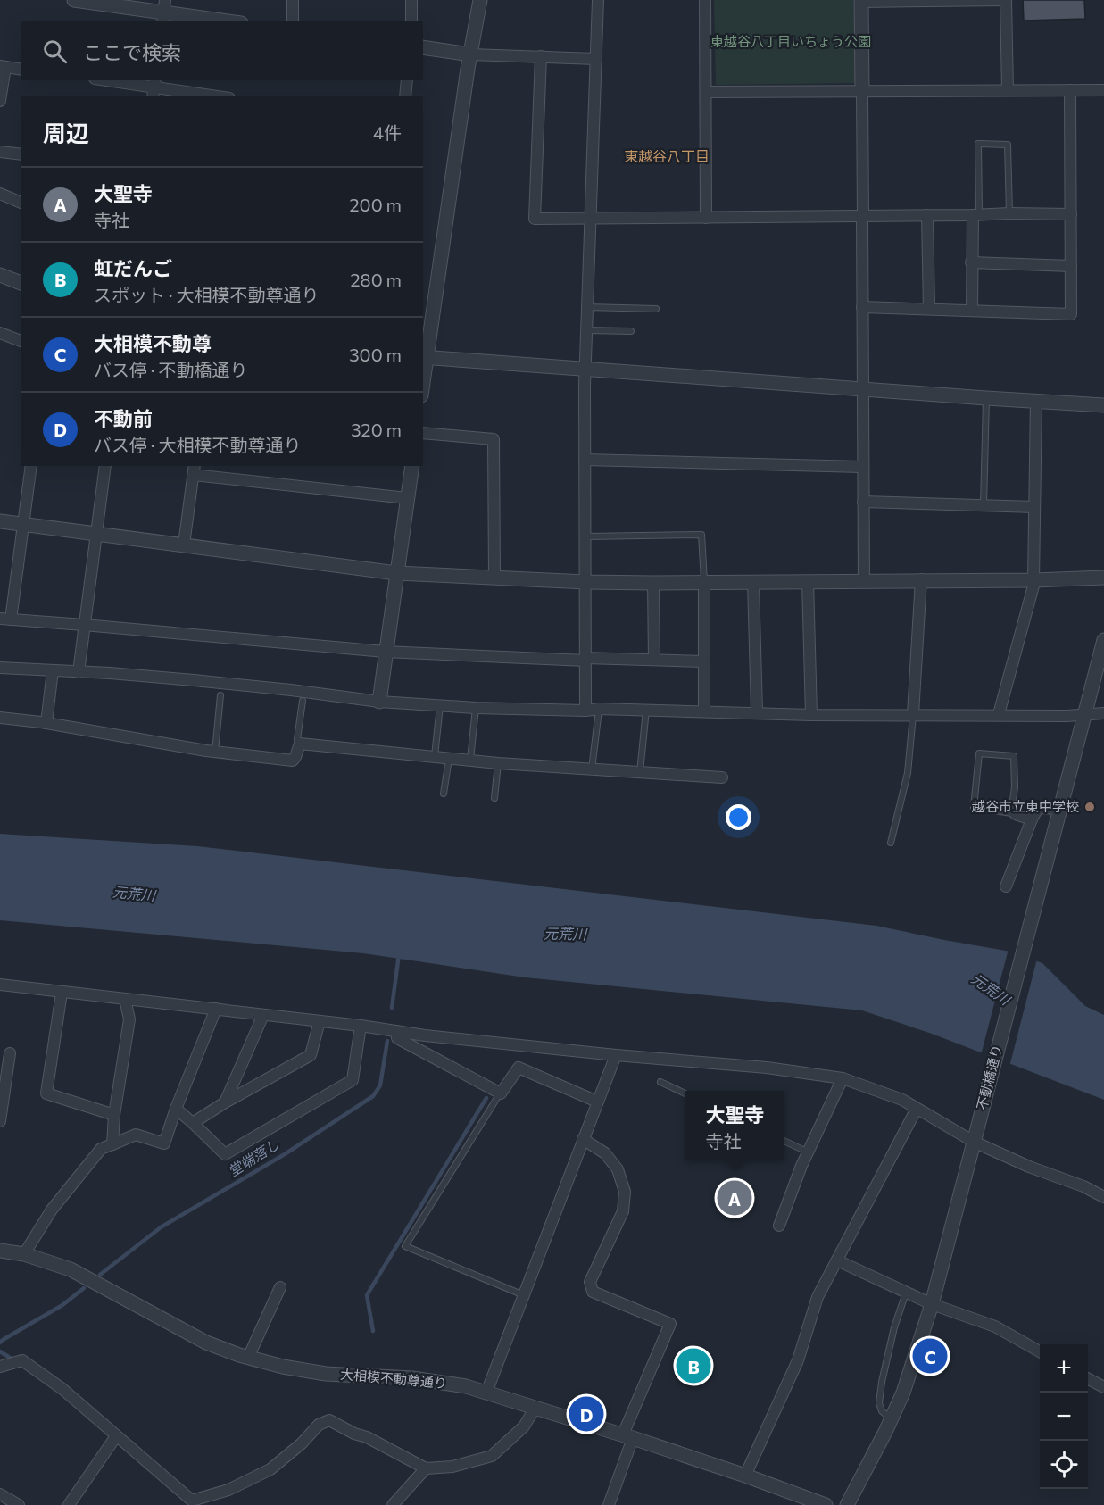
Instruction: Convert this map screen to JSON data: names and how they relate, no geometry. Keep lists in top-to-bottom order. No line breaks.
{"streets":{"street":["不動橋通り","大相模不動尊通り"]},"districts":["東越谷八丁目"],"water":["元荒川","堂端落し"],"parks":["東越谷八丁目いちょう公園"],"places":["越谷市立東中学校"],"page":{"search":"ここで検索","heading":["周辺","4件"],"list":[{"mark":"A","name":"大聖寺","note":"寺社","value":"200 m"},{"mark":"B","name":"虹だんご","note":"スポット · 大相模不動尊通り","value":"280 m"},{"mark":"C","name":"大相模不動尊","note":"バス停 · 不動橋通り","value":"300 m"},{"mark":"D","name":"不動前","note":"バス停 · 大相模不動尊通り","value":"320 m"}],"popup":["大聖寺","寺社"],"pins":["A","C","B","D"],"map_buttons":["+","−"]}}
